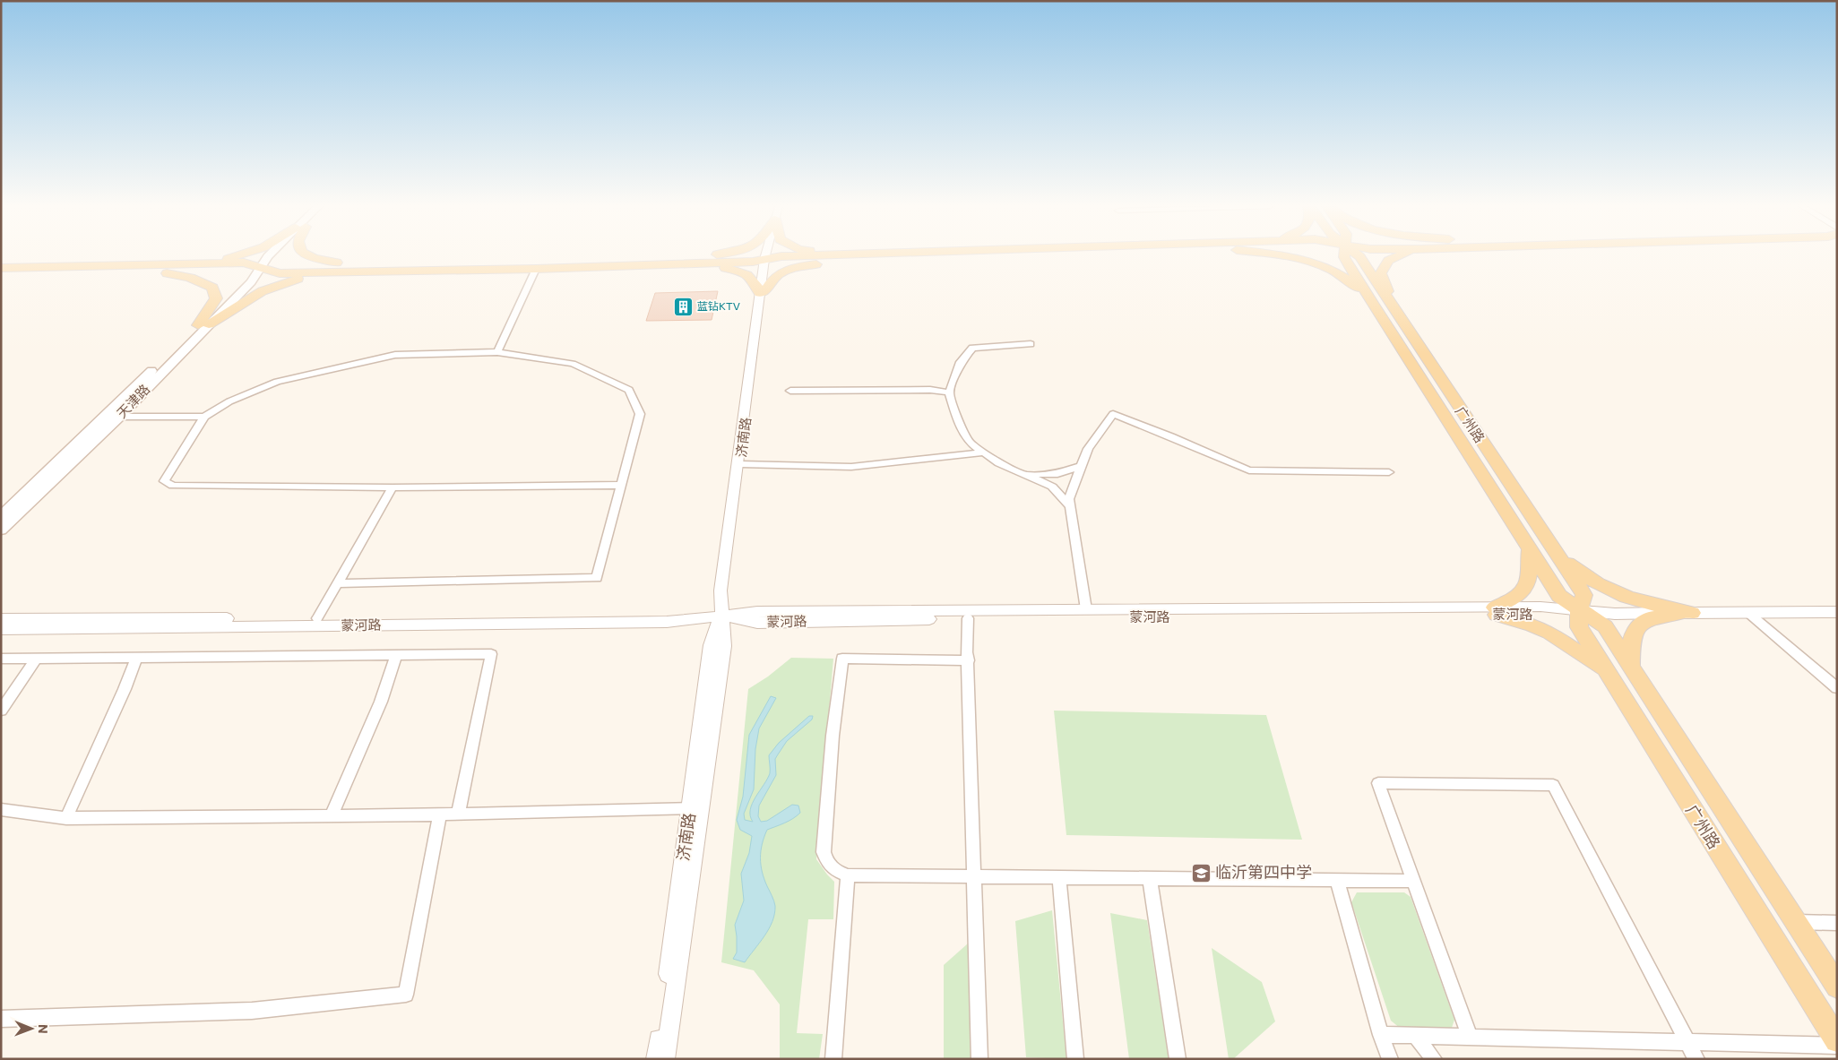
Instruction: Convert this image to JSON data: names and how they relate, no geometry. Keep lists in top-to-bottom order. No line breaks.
{"streets":{"main road":["天津路","广州路"],"street":["济南路","蒙河路"]},"crossings":[["广州路","蒙河路"],["济南路","蒙河路"]],"places":{"building":["蓝钻KTV"],"school or university":["临沂第四中学"]},"north":"right"}
